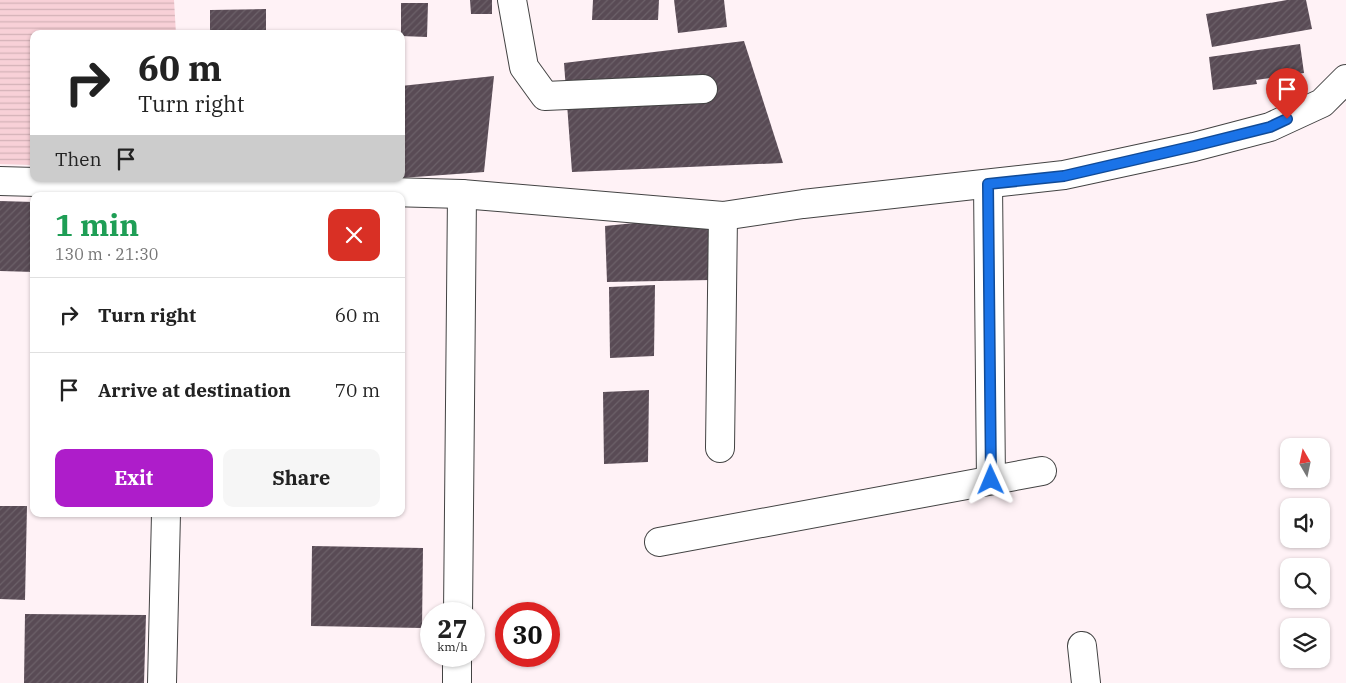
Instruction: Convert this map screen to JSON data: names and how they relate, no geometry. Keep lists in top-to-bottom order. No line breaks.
{"north":"top","page":{"turn":["60 m","Turn right"],"then":"Then","heading":["1 min","130 m · 21:30"],"list":[{"name":"Turn right","value":"60 m"},{"name":"Arrive at destination","value":"70 m"}],"buttons":["Exit","Share"],"speed":"27 km/h","limit":"30"}}
